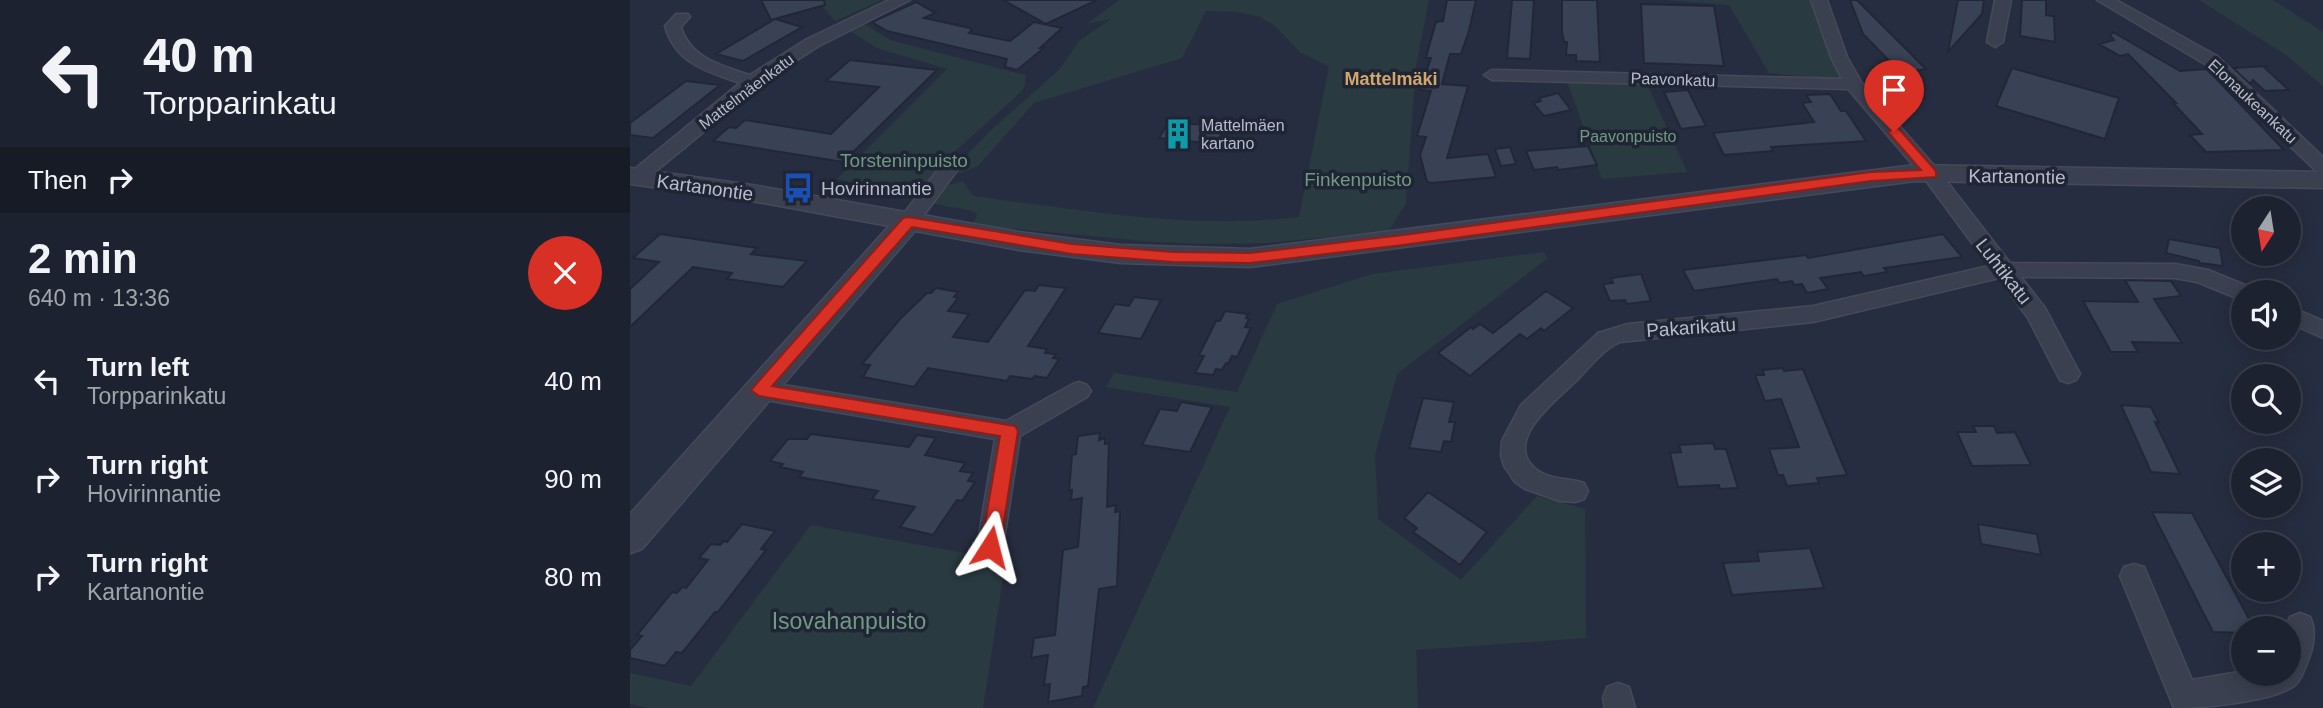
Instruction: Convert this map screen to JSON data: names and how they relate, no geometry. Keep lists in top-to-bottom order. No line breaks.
{"streets":{"street":["Paavonkatu","Mattelmäenkatu","Elonaukeankatu","Kartanontie","Luhtikatu","Pakarikatu"]},"crossings":[["Paavonkatu","Luhtikatu"],["Mattelmäenkatu","Kartanontie"],["Kartanontie","Luhtikatu"],["Luhtikatu","Pakarikatu"]],"districts":["Mattelmäki"],"parks":["Paavonpuisto","Torsteninpuisto","Finkenpuisto","Isovahanpuisto"],"places":{"building":["Mattelmäen kartano"],"bus stop":["Hovirinnantie"]},"north":"bottom","page":{"turn":["40 m","Torpparinkatu"],"then":"Then","map_buttons":["+","−"],"heading":["2 min","640 m · 13:36"],"list":[{"name":"Turn left","note":"Torpparinkatu","value":"40 m"},{"name":"Turn right","note":"Hovirinnantie","value":"90 m"},{"name":"Turn right","note":"Kartanontie","value":"80 m"}]}}
